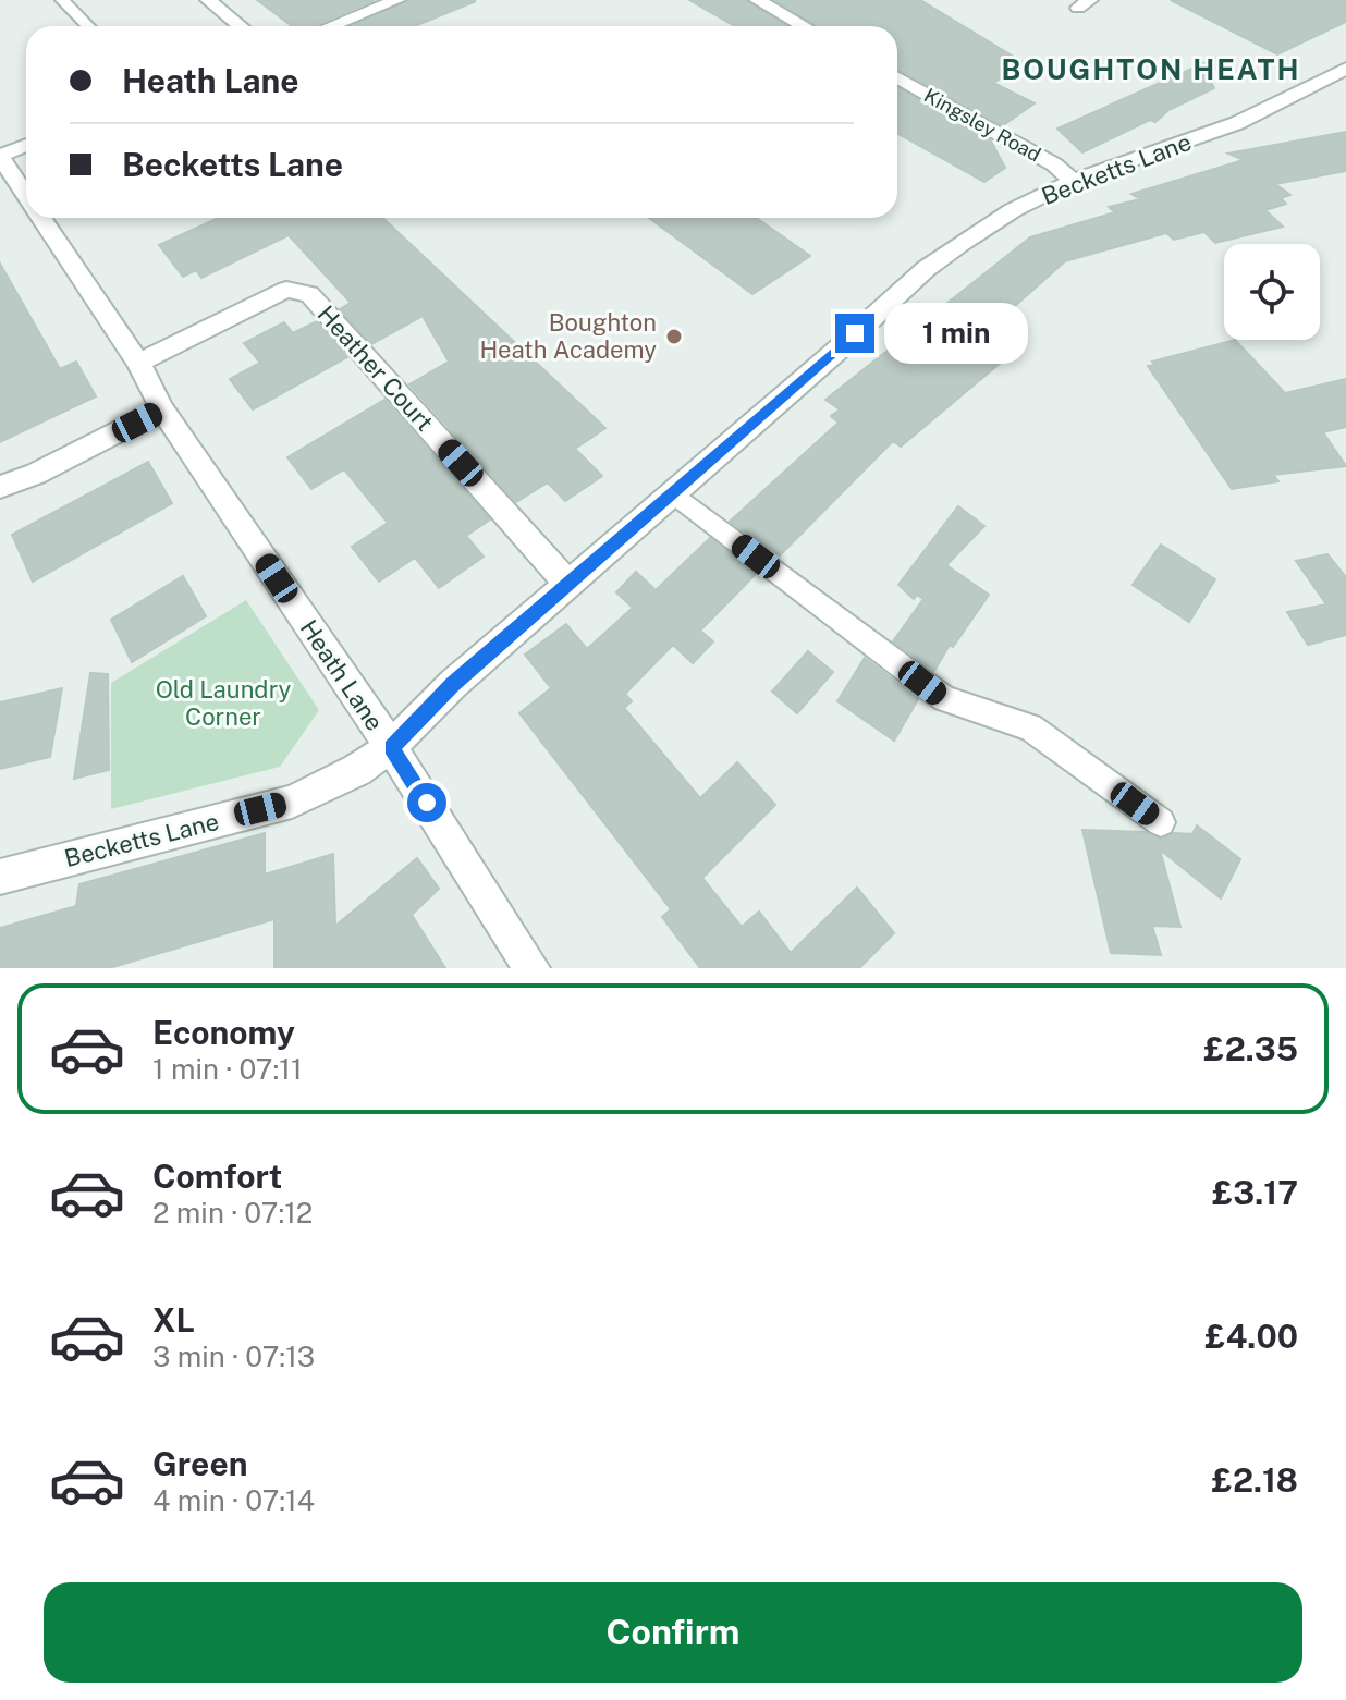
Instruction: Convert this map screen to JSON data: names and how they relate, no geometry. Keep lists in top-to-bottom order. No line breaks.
{"streets":{"street":["Kingsley Road","Becketts Lane","Heather Court","Heath Lane"]},"crossings":[["Kingsley Road","Becketts Lane"],["Becketts Lane","Heather Court"],["Becketts Lane","Heath Lane"],["Heather Court","Heath Lane"]],"districts":["BOUGHTON HEATH"],"parks":["Old Laundry Corner"],"places":["Boughton Heath Academy"],"page":{"banner":["Heath Lane","Becketts Lane"],"bubble":"1 min","list":[{"name":"Economy","note":"1 min · 07:11","value":"£2.35"},{"name":"Comfort","note":"2 min · 07:12","value":"£3.17"},{"name":"XL","note":"3 min · 07:13","value":"£4.00"},{"name":"Green","note":"4 min · 07:14","value":"£2.18"}],"buttons":"Confirm"}}
